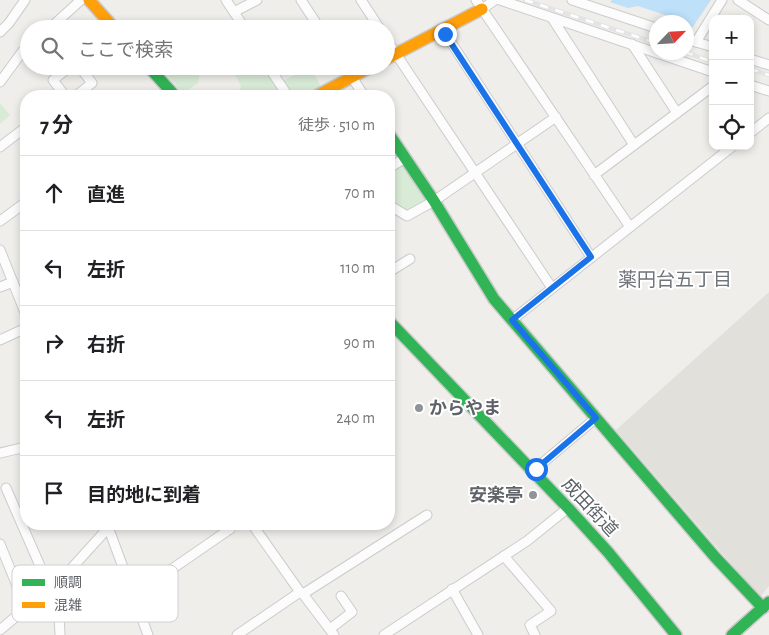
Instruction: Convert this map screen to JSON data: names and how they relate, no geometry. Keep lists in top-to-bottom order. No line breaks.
{"streets":{"main road":["成田街道"]},"districts":["薬円台五丁目"],"places":["からやま","安楽亭"],"legend":["順調","混雑"],"north":"top right","page":{"map_buttons":["+","−"],"search":"ここで検索","heading":["7 分","徒歩 · 510 m"],"list":[["直進","70 m"],["左折","110 m"],["右折","90 m"],["左折","240 m"],"目的地に到着"]}}
